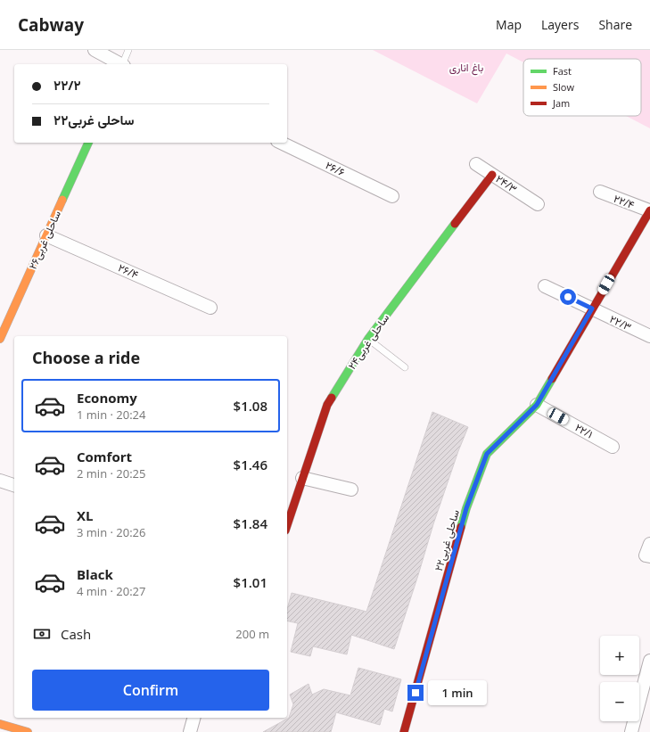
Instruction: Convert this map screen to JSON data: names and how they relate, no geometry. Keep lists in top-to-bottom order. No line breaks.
{"streets":{"street":["۲۶/۶","۲۴/۳","۲۲/۴","ساحلی غربی۲۶","۲۶/۴","۲۲/۳","ساحلی غربی۲۴","۲۲/۱","ساحلی غربی۲۲"]},"crossings":[["۲۴/۳","ساحلی غربی۲۴"],["۲۲/۴","ساحلی غربی۲۲"],["ساحلی غربی۲۶","۲۶/۴"],["۲۲/۳","ساحلی غربی۲۲"],["۲۲/۱","ساحلی غربی۲۲"]],"parks":["باغ اناری"],"legend":["Fast","Slow","Jam"],"page":{"header":"Cabway","nav":["Map","Layers","Share"],"banner":["۲۲/۲","ساحلی غربی۲۲"],"heading":"Choose a ride","list":[{"name":"Economy","note":"1 min · 20:24","value":"$1.08"},{"name":"Comfort","note":"2 min · 20:25","value":"$1.46"},{"name":"XL","note":"3 min · 20:26","value":"$1.84"},{"name":"Black","note":"4 min · 20:27","value":"$1.01"}],"pay":["Cash","200 m"],"map_buttons":["+","−"],"buttons":"Confirm","bubble":"1 min"}}
